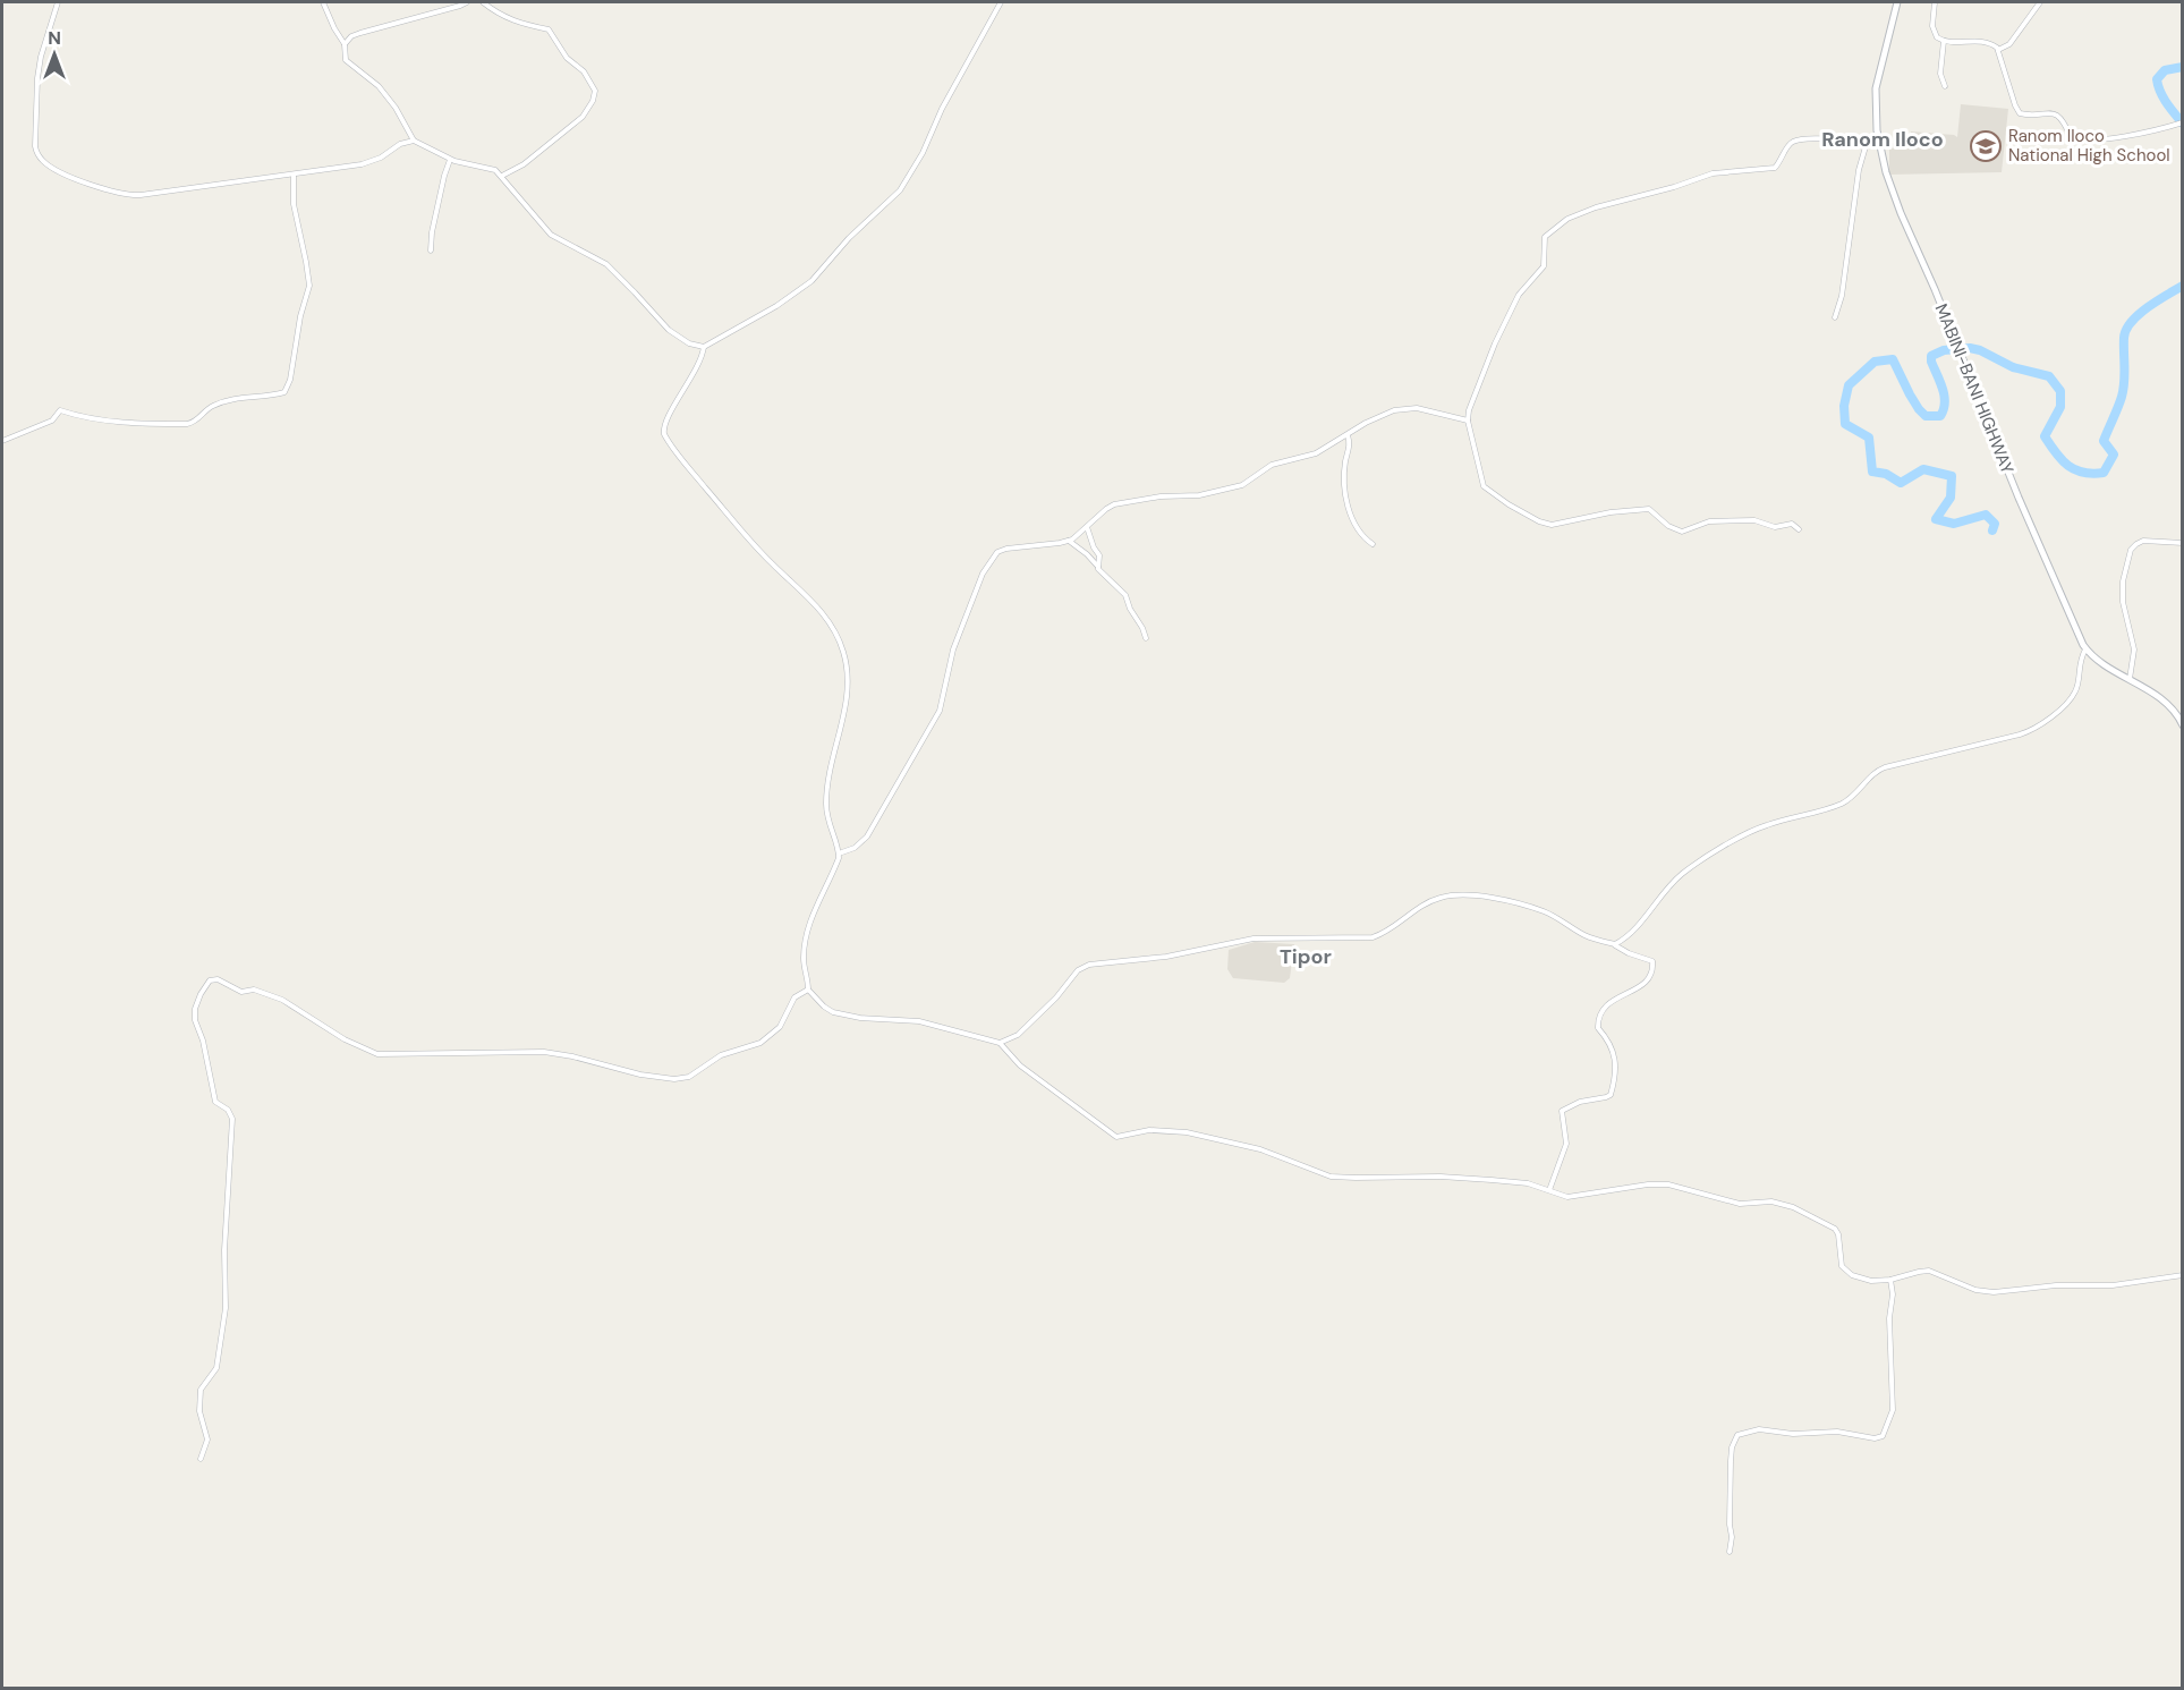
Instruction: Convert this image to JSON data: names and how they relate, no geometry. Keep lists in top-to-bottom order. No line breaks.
{"streets":{"main road":["MABINI-BANI HIGHWAY"]},"districts":["Ranom Iloco","Tipor"],"places":{"school or university":["Ranom Iloco National High School"]},"north":"top"}
